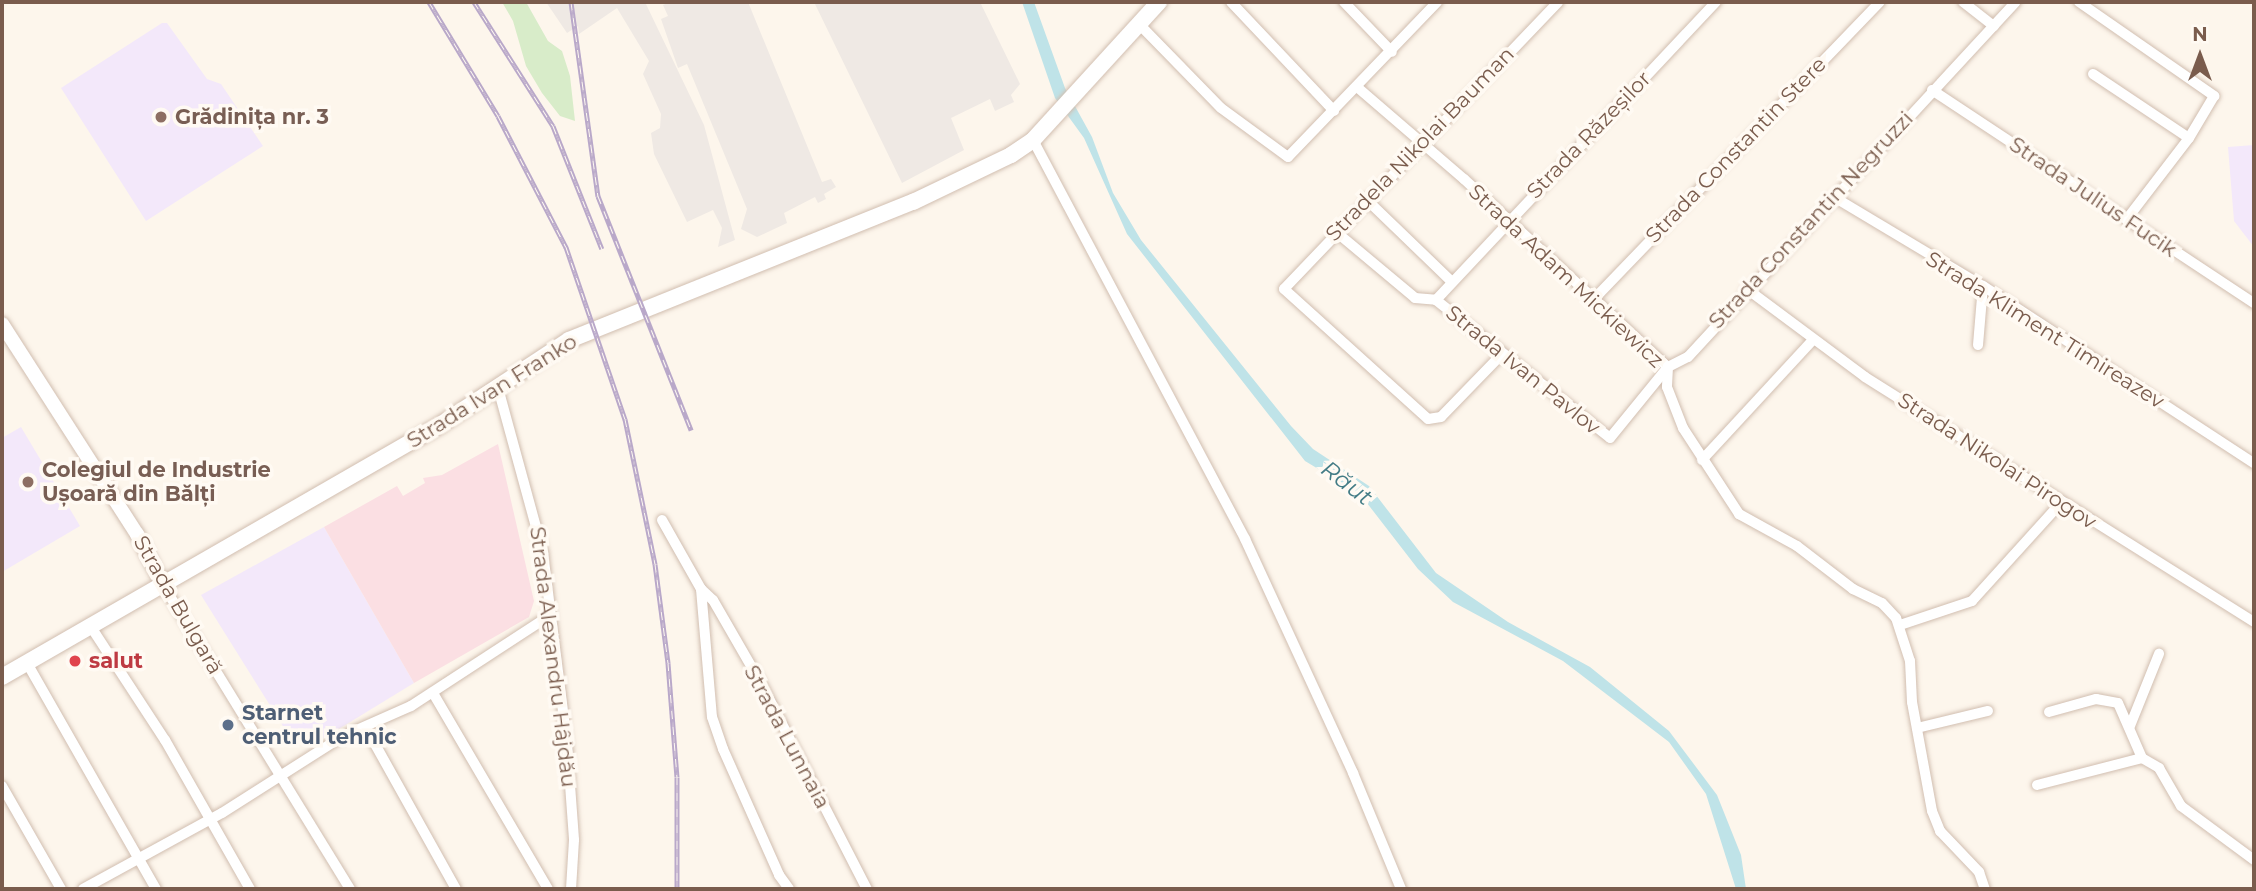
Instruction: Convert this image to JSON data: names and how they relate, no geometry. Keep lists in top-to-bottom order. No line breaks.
{"streets":{"main road":["Strada Ivan Franko"],"street":["Strada Răzeșilor","Stradela Nikolai Bauman","Strada Constantin Stere","Strada Julius Fucik","Strada Constantin Negruzzi","Strada Adam Mickiewicz","Strada Kliment Timireazev","Strada Ivan Pavlov","Strada Nikolai Pirogov","Strada Bulgară","Strada Alexandru Hâjdău","Strada Lunnaia"]},"crossings":[["Strada Răzeșilor","Strada Adam Mickiewicz"],["Strada Răzeșilor","Strada Ivan Pavlov"],["Stradela Nikolai Bauman","Strada Adam Mickiewicz"],["Stradela Nikolai Bauman","Strada Ivan Pavlov"],["Strada Constantin Stere","Strada Adam Mickiewicz"],["Strada Julius Fucik","Strada Constantin Negruzzi"],["Strada Constantin Negruzzi","Strada Adam Mickiewicz"],["Strada Constantin Negruzzi","Strada Kliment Timireazev"],["Strada Constantin Negruzzi","Strada Ivan Pavlov"],["Strada Constantin Negruzzi","Strada Nikolai Pirogov"],["Strada Ivan Franko","Strada Bulgară"],["Strada Ivan Franko","Strada Alexandru Hâjdău"]],"water":["Răut"],"places":["Grădinița nr. 3","Colegiul de Industrie Ușoară din Bălți","salut","Starnet centrul tehnic"],"north":"top"}
